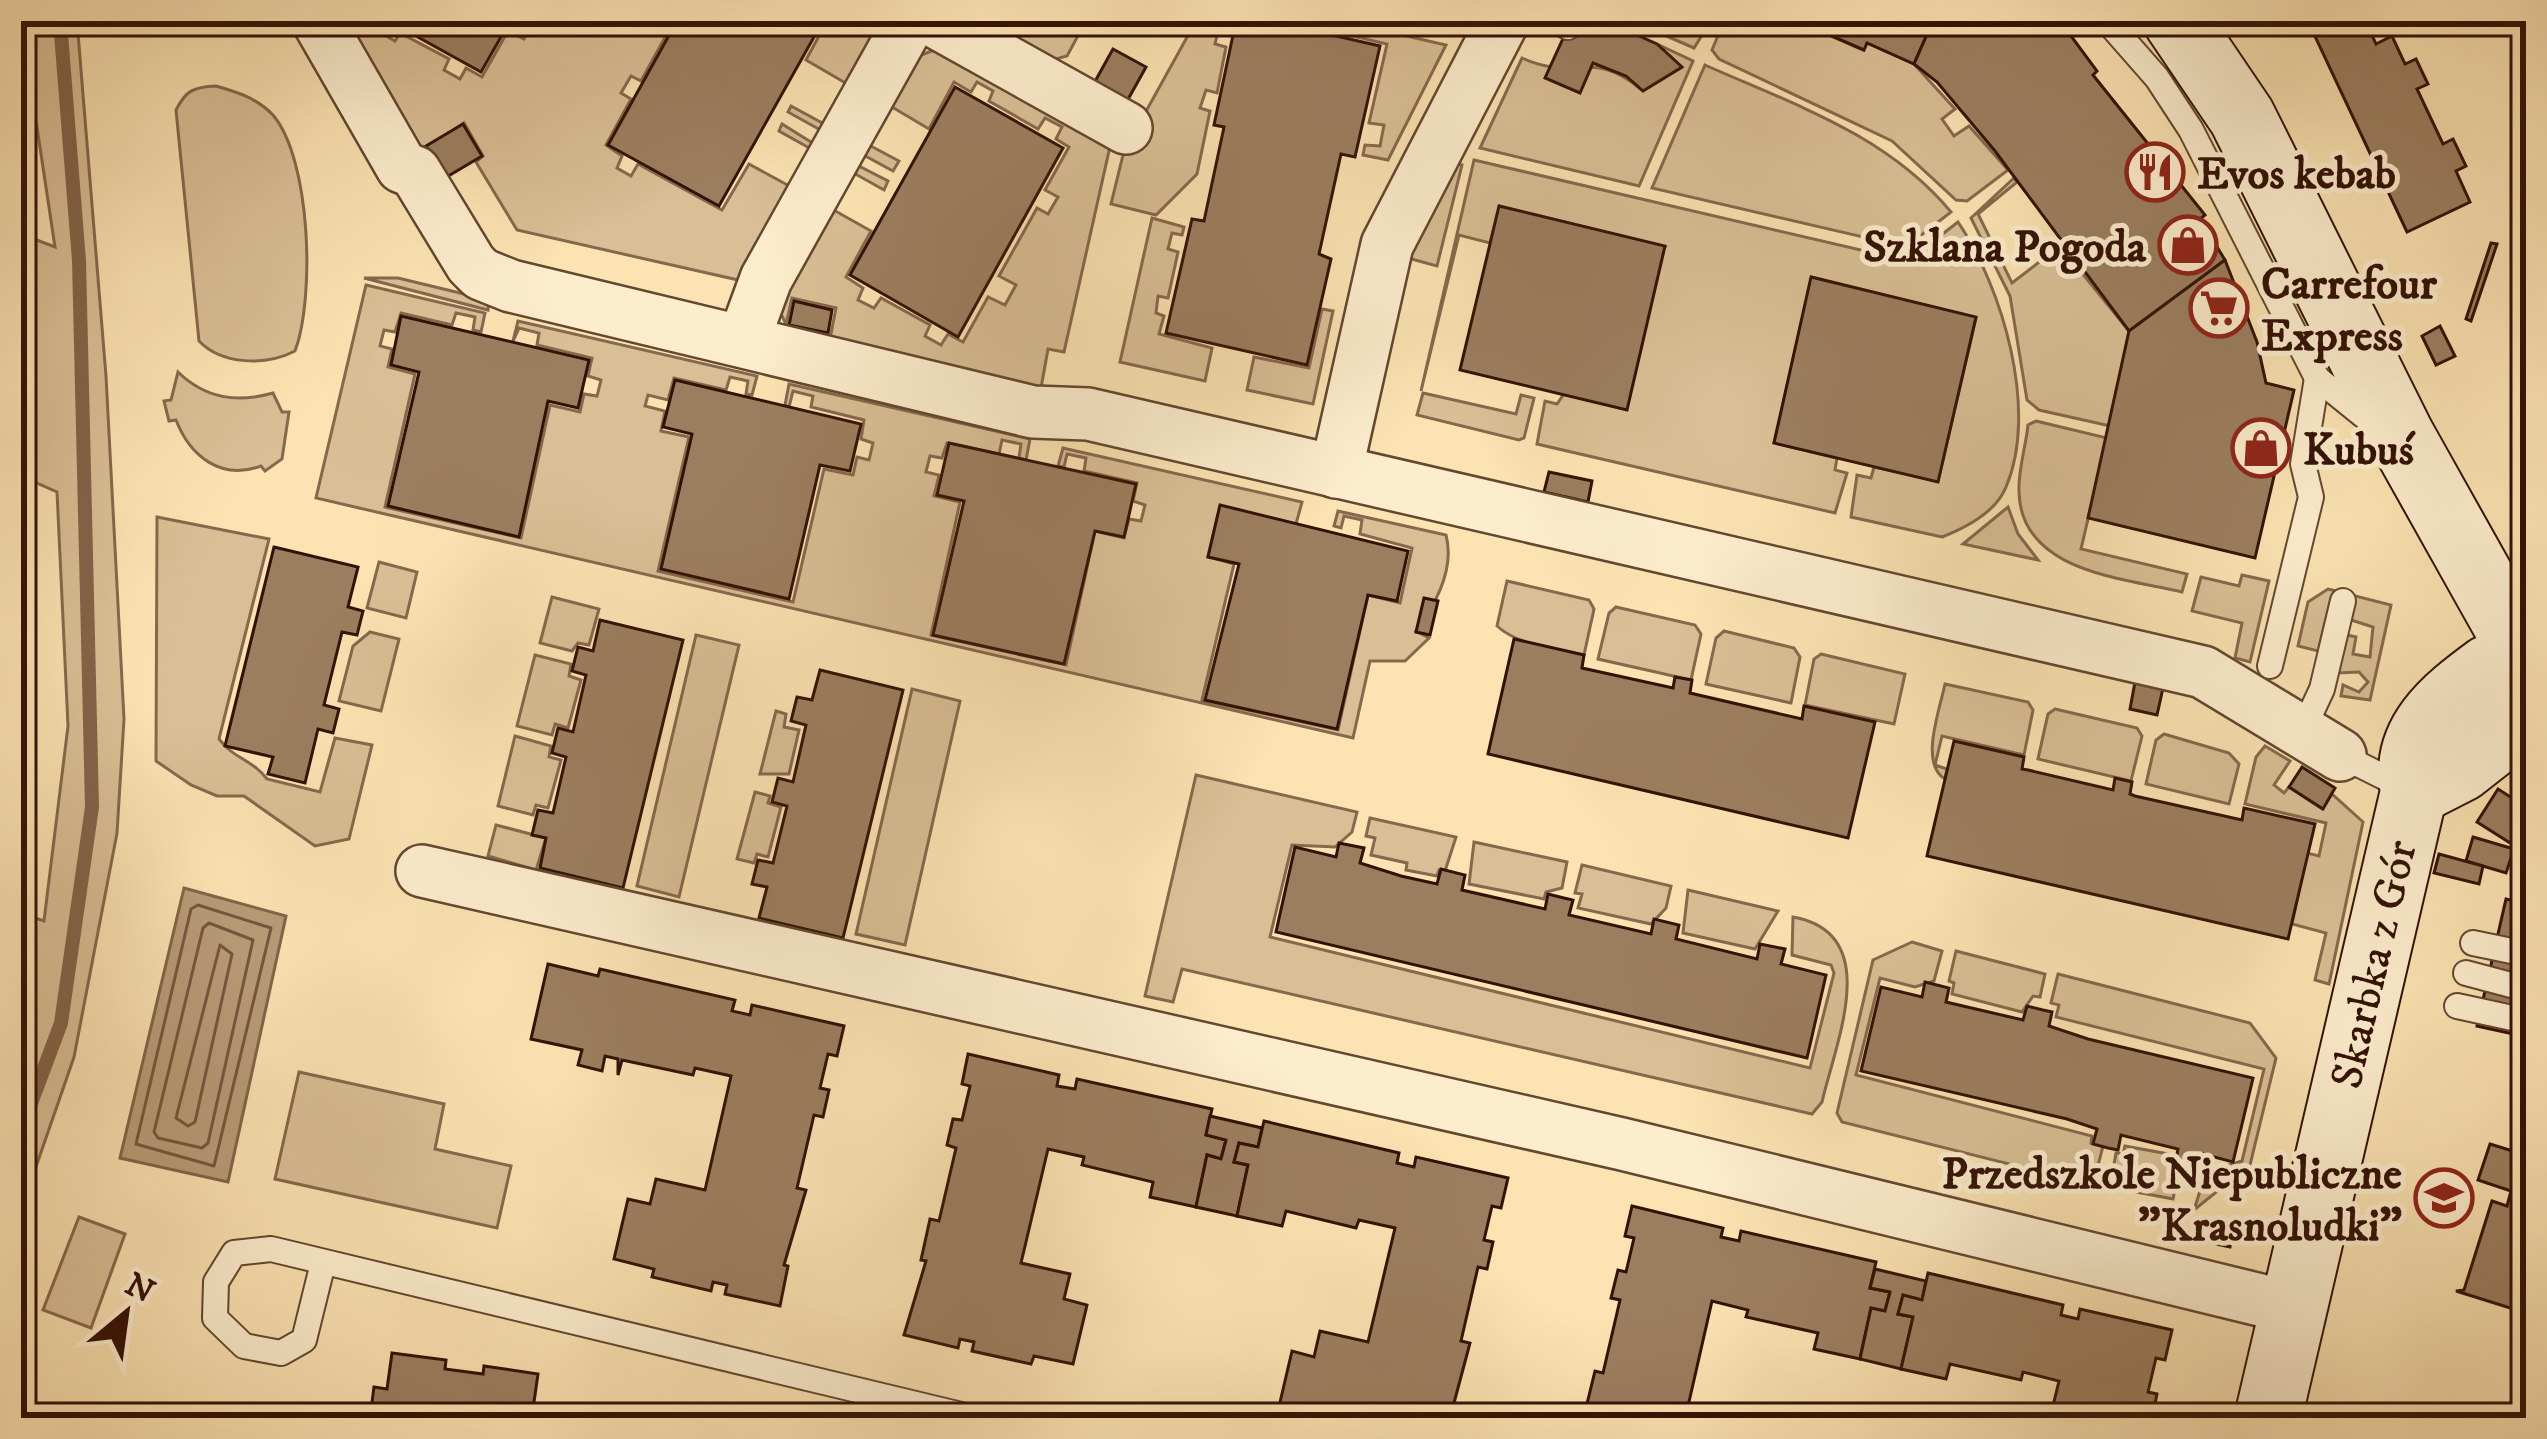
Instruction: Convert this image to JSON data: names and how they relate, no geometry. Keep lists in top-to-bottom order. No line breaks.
{"streets":{"street":["Skarbka z Gór"]},"places":{"restaurant":["Evos kebab"],"shop":["Szklana Pogoda","Kubuś"],"supermarket":["Carrefour Express"],"school or university":["Przedszkole Niepubliczne \"Krasnoludki\""]},"north":"top right"}
